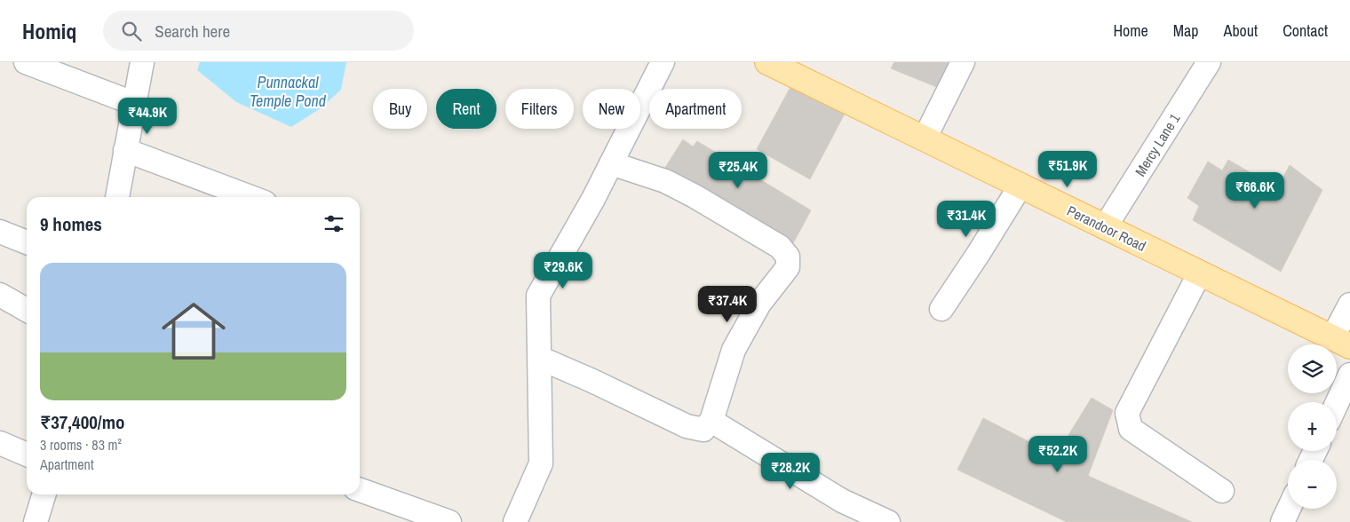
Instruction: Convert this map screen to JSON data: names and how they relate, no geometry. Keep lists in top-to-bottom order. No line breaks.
{"streets":{"main road":["Perandoor Road"],"street":["Mercy Lane 1"]},"crossings":[["Mercy Lane 1","Perandoor Road"]],"water":["Punnackal Temple Pond"],"page":{"header":"Homiq","search":"Search here","nav":["Home","Map","About","Contact"],"chip":["Buy","Rent","Filters","New","Apartment"],"price":["₹44.9K","₹51.9K","₹25.4K","₹66.6K","₹31.4K","₹29.6K","₹37.4K","₹52.2K","₹28.2K"],"heading":"9 homes","list":[{"name":"₹37,400/mo","note":"3 rooms · 83 m² · Apartment"}],"map_buttons":["+","−"]}}
